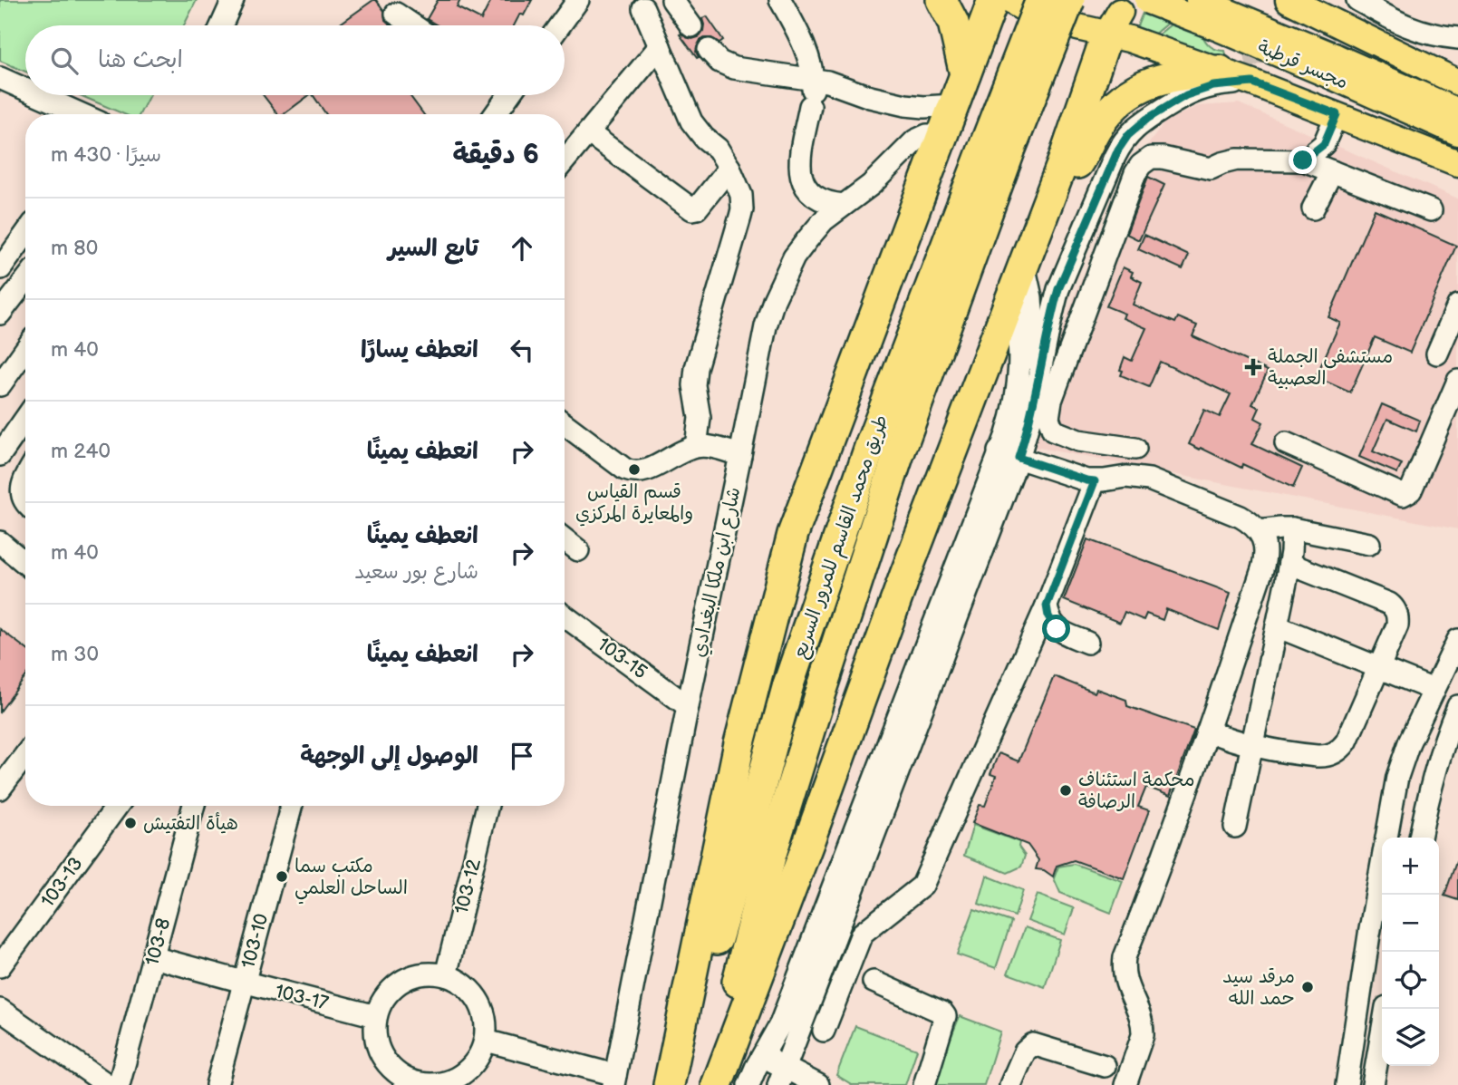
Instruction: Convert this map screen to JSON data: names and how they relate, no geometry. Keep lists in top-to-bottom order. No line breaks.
{"streets":{"highway":["طريق محمد القاسم للمرور السريع"],"main road":["مجسر قرطبة"],"street":["شارع ابن ملكا البغدادي","103-15","103-13","103-12","103-10","103-8","103-17"]},"crossings":[["شارع ابن ملكا البغدادي","103-15"],["103-12","103-17"],["103-10","103-17"],["103-8","103-17"]],"places":{"health":["مستشفى الجملة العصبية"],"other":["قسم القياس والمعايرة المركزي","محكمة استئناف الرصافة","هيأة التفتيش","مكتب سما الساحل العلمي","مرقد سيد حمد الله"]},"page":{"search":"ابحث هنا","heading":["6 دقيقة","سيرًا · 430 m"],"list":[["تابع السير","80 m"],["انعطف يسارًا","40 m"],["انعطف يمينًا","240 m"],["انعطف يمينًا","شارع بور سعيد","40 m"],["انعطف يمينًا","30 m"],"الوصول إلى الوجهة"],"map_buttons":["+","−"]}}
